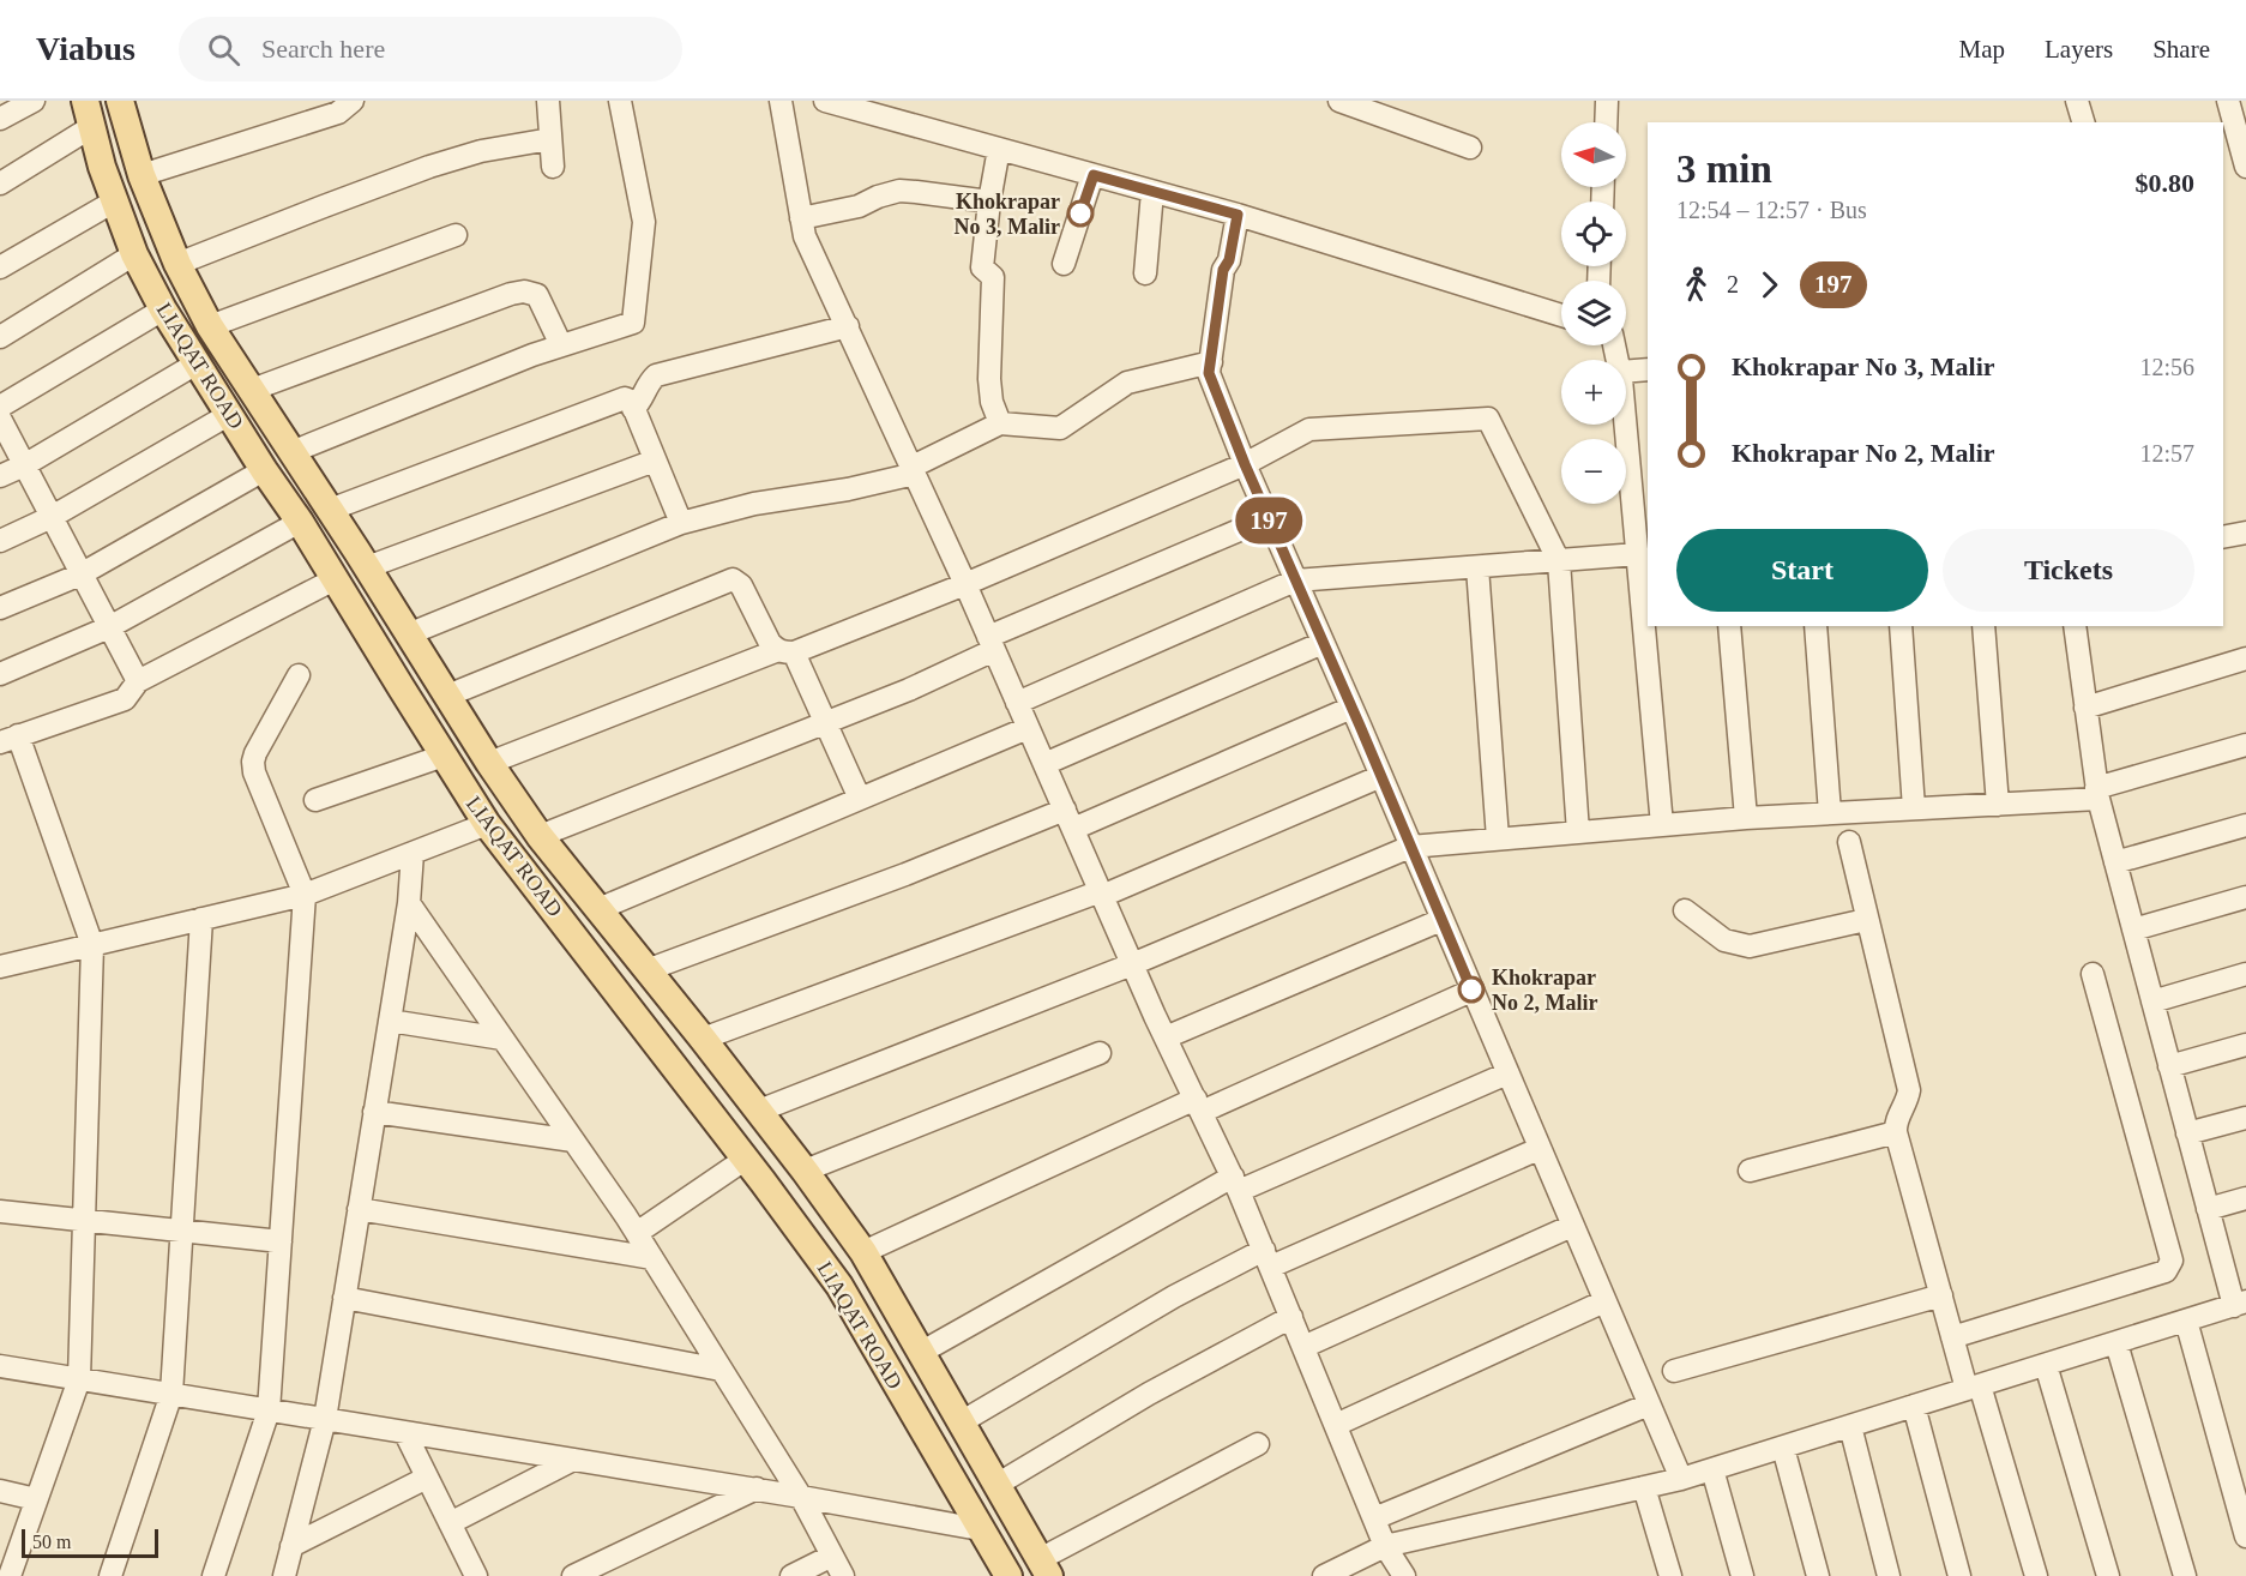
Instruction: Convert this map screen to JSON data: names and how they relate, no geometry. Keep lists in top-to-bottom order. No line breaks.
{"streets":{"main road":["LIAQAT ROAD"]},"places":["Khokrapar No 3, Malir","Khokrapar No 2, Malir"],"lines":["bus line 197"],"scale_bar":"50 m","north":"left","page":{"header":"Viabus","search":"Search here","nav":["Map","Layers","Share"],"on_map":"197","map_buttons":["+","−"],"heading":["3 min","12:54 – 12:57 · Bus","$0.80"],"legs":["2","197"],"list":[{"name":"Khokrapar No 3, Malir","value":"12:56"},{"name":"Khokrapar No 2, Malir","value":"12:57"}],"buttons":["Start","Tickets"],"scale":"50 m"}}
